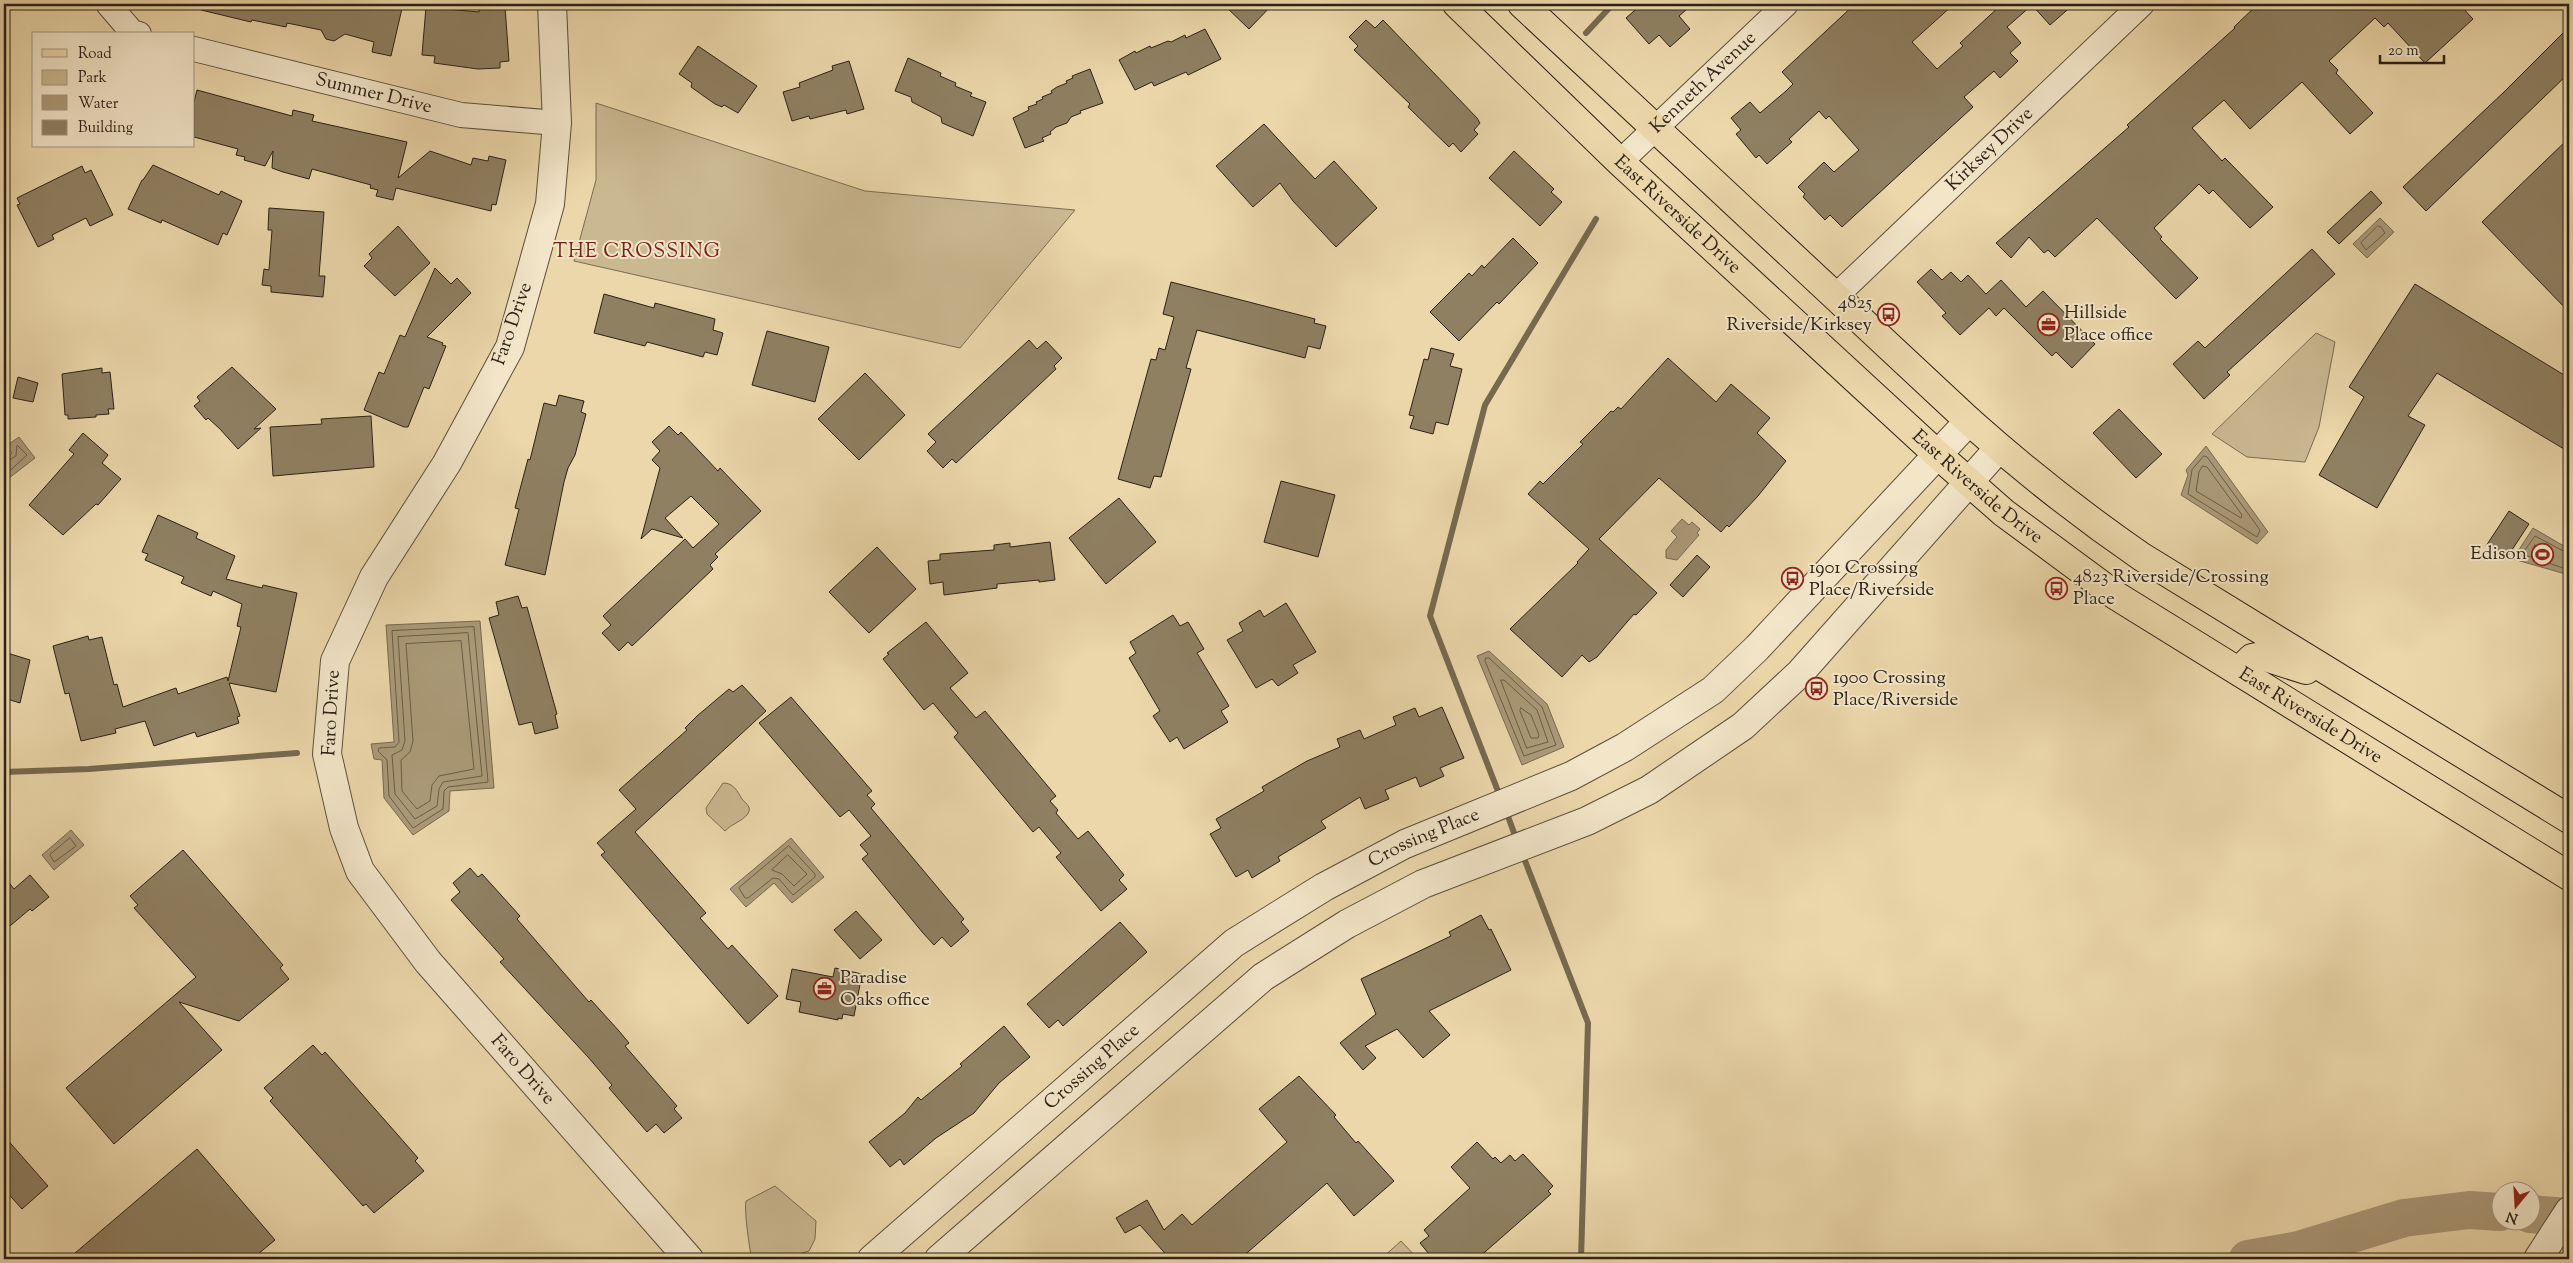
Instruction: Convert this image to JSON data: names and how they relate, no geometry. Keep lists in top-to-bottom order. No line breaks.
{"streets":{"main road":["East Riverside Drive"],"street":["Kenneth Avenue","Summer Drive","Kirksey Drive","Faro Drive","Crossing Place"]},"crossings":[["Kenneth Avenue","East Riverside Drive"],["Summer Drive","Faro Drive"],["East Riverside Drive","Crossing Place"]],"districts":["THE CROSSING"],"places":{"bus stop":["4825 Riverside/Kirksey","1901 Crossing Place/Riverside","4823 Riverside/Crossing Place","1900 Crossing Place/Riverside"],"office":["Hillside Place office","Paradise Oaks office"],"sports":["Edison"]},"legend":["Road","Park","Water","Building"],"scale_bar":"20 m","north":"bottom"}
